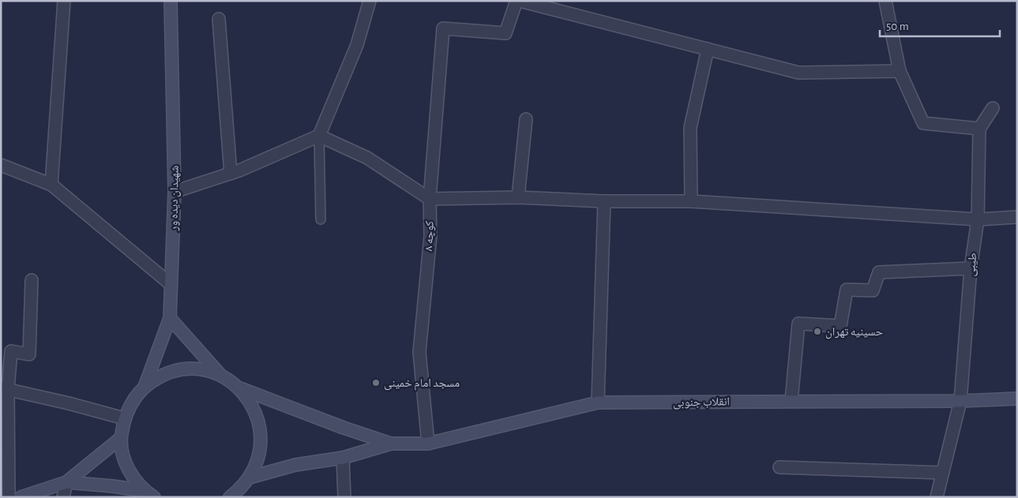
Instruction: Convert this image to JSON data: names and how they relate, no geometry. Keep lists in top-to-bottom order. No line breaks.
{"streets":{"main road":["شهیدان دیده ور","انقلاب جنوبی"],"street":["کوچه ۸","طیبی"]},"crossings":[["کوچه ۸","انقلاب جنوبی"],["طیبی","انقلاب جنوبی"]],"places":["حسینیه تهران","مسجد امام خمینی"],"scale_bar":"50 m"}
